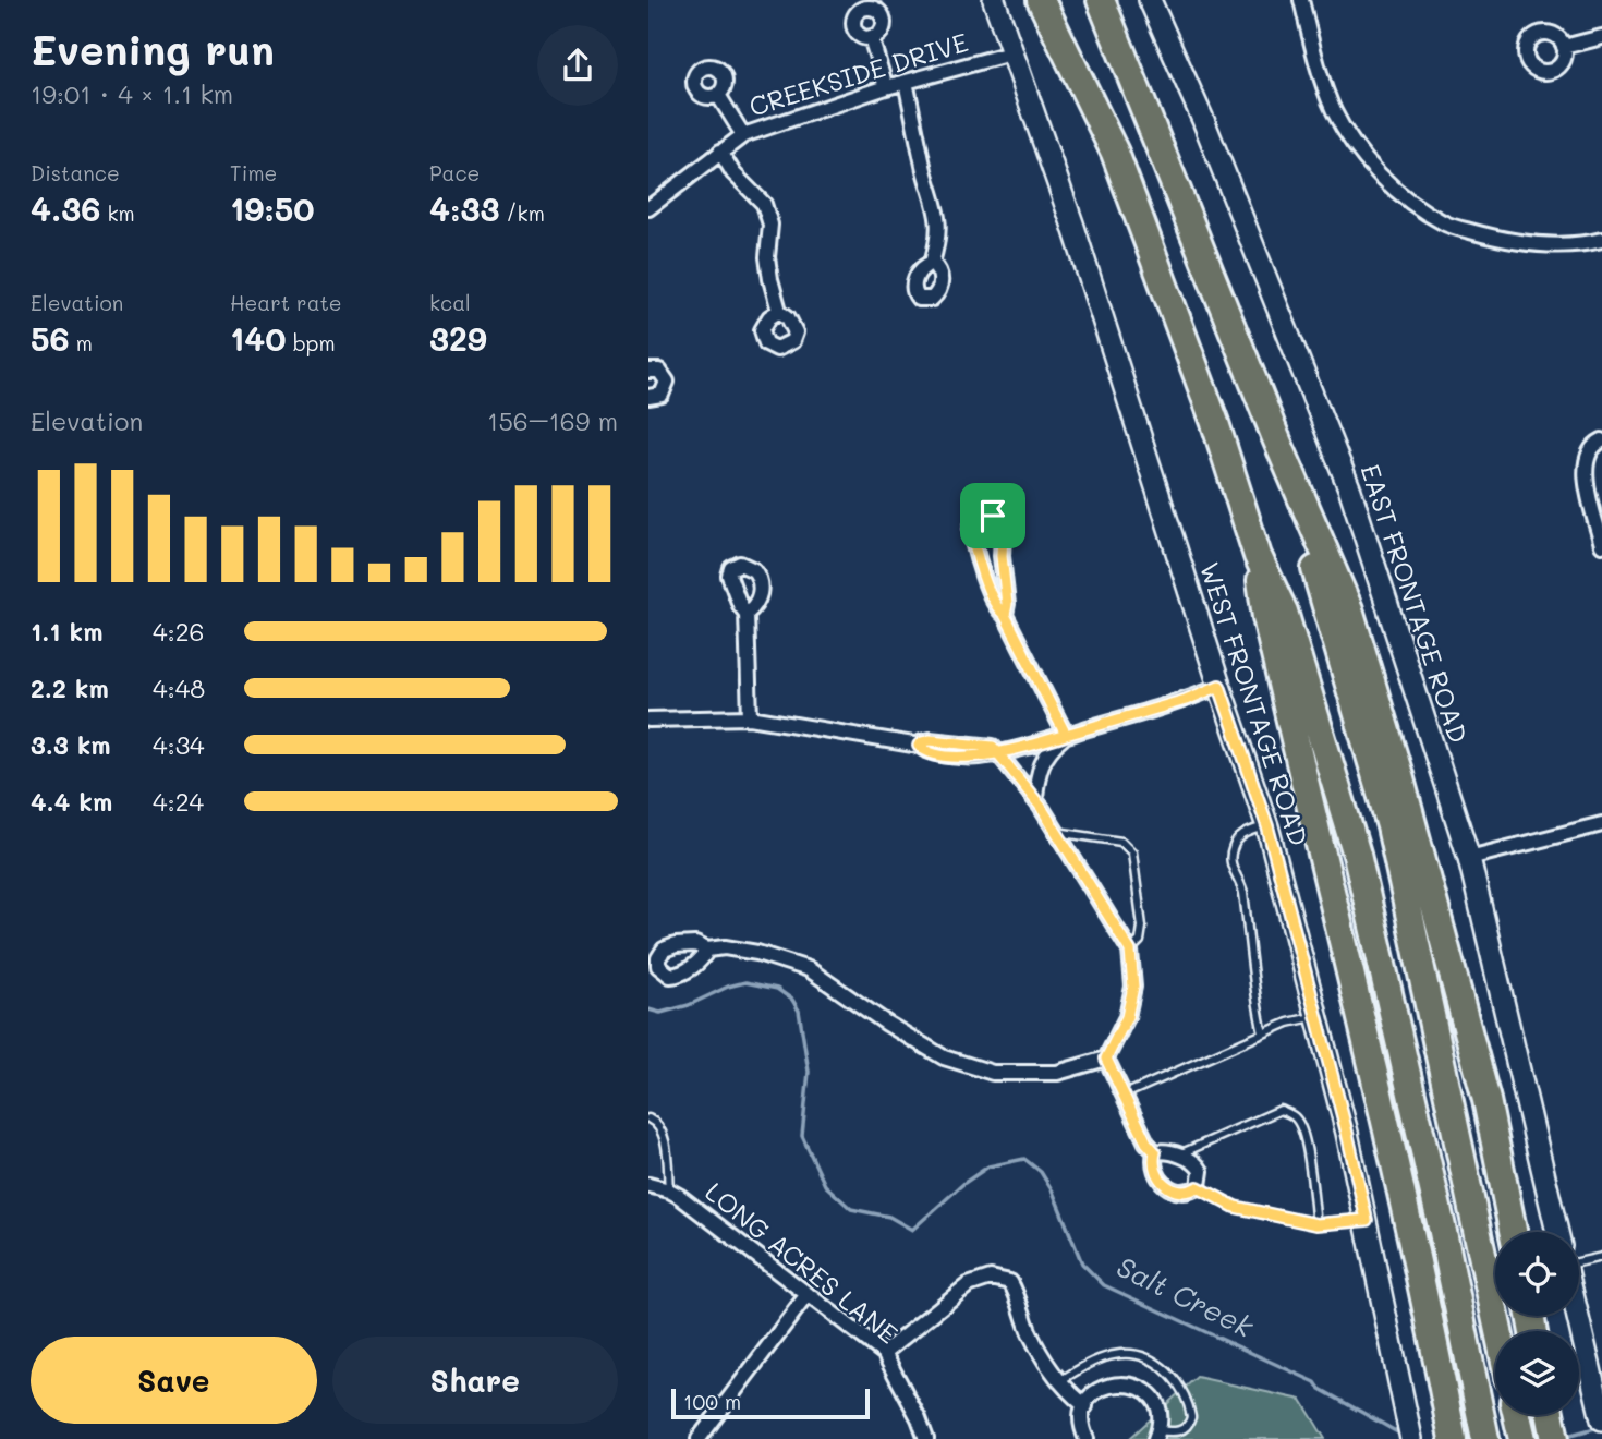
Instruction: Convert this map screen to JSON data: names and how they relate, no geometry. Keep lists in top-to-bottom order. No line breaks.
{"streets":{"street":["CREEKSIDE DRIVE","EAST FRONTAGE ROAD","WEST FRONTAGE ROAD","LONG ACRES LANE"]},"crossings":[["CREEKSIDE DRIVE","WEST FRONTAGE ROAD"]],"water":["Salt Creek"],"scale_bar":"100 m","page":{"heading":["Evening run","19:01 · 4 × 1.1 km"],"stats":[["Distance","4.36 km"],["Time","19:50"],["Pace","4:33 /km"],["Elevation","56 m"],["Heart rate","140 bpm"],["kcal","329"]],"chart":["Elevation","156–169 m"],"list":[{"name":"1.1 km","note":"4:26"},{"name":"2.2 km","note":"4:48"},{"name":"3.3 km","note":"4:34"},{"name":"4.4 km","note":"4:24"}],"buttons":["Save","Share"],"scale":"100 m"}}
